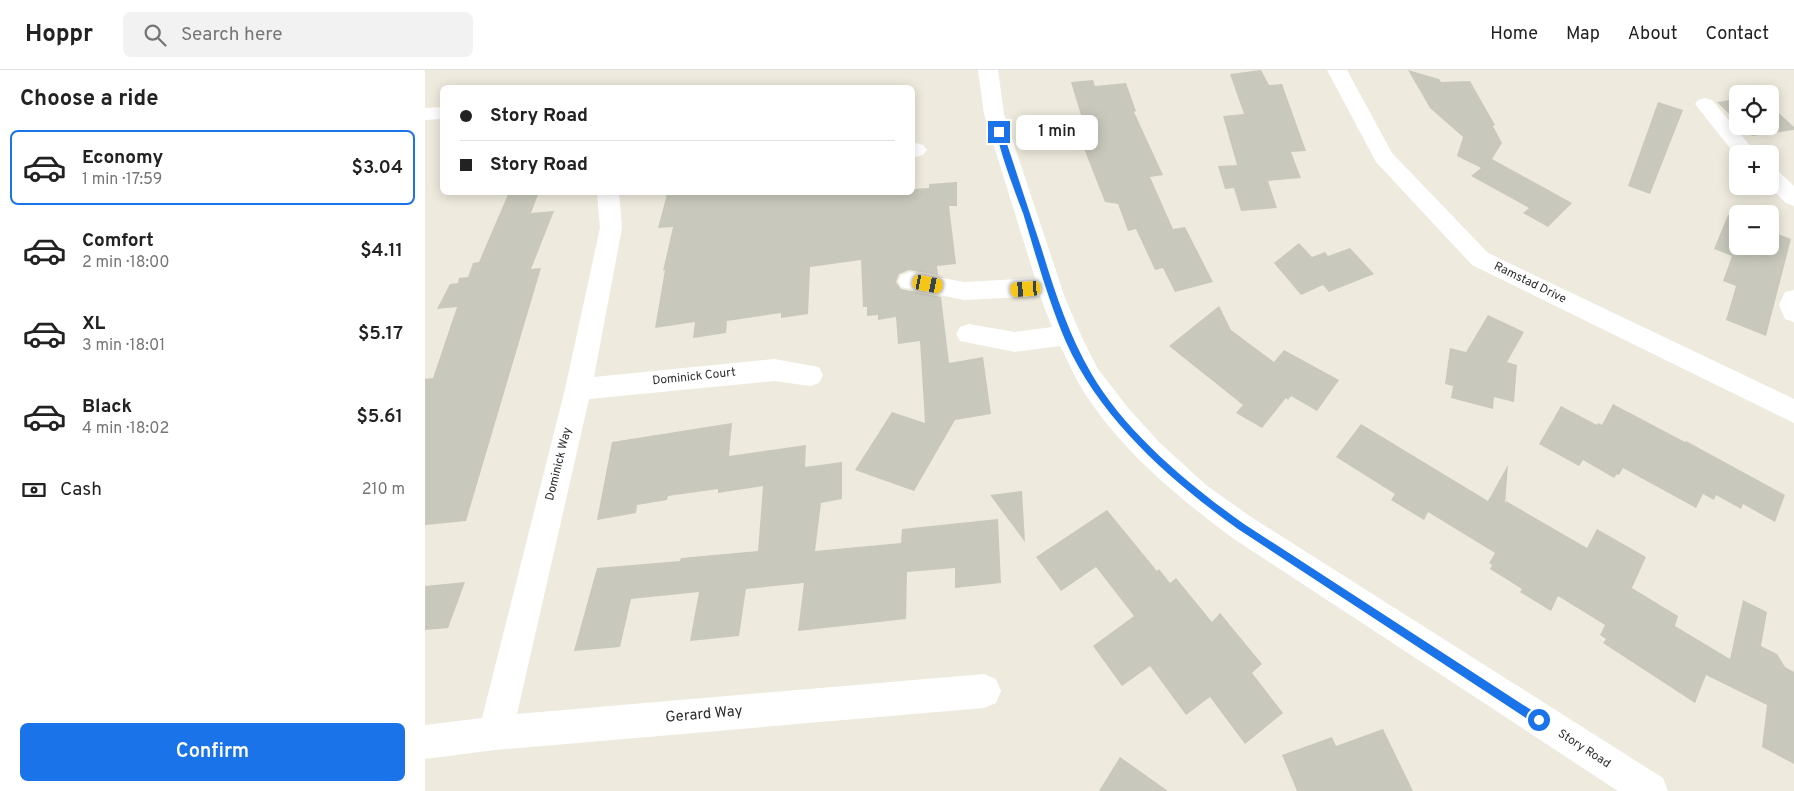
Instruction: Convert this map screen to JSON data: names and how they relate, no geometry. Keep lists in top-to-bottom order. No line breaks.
{"streets":{"street":["Ramstad Drive","Dominick Court","Dominick Way","Gerard Way","Story Road"]},"crossings":[["Dominick Court","Dominick Way"],["Dominick Way","Gerard Way"]],"page":{"header":"Hoppr","search":"Search here","nav":["Home","Map","About","Contact"],"heading":"Choose a ride","map_buttons":["+","−"],"banner":["Story Road","Story Road"],"bubble":"1 min","list":[{"name":"Economy","note":"1 min · 17:59","value":"$3.04"},{"name":"Comfort","note":"2 min · 18:00","value":"$4.11"},{"name":"XL","note":"3 min · 18:01","value":"$5.17"},{"name":"Black","note":"4 min · 18:02","value":"$5.61"}],"pay":["Cash","210 m"],"buttons":"Confirm"}}
